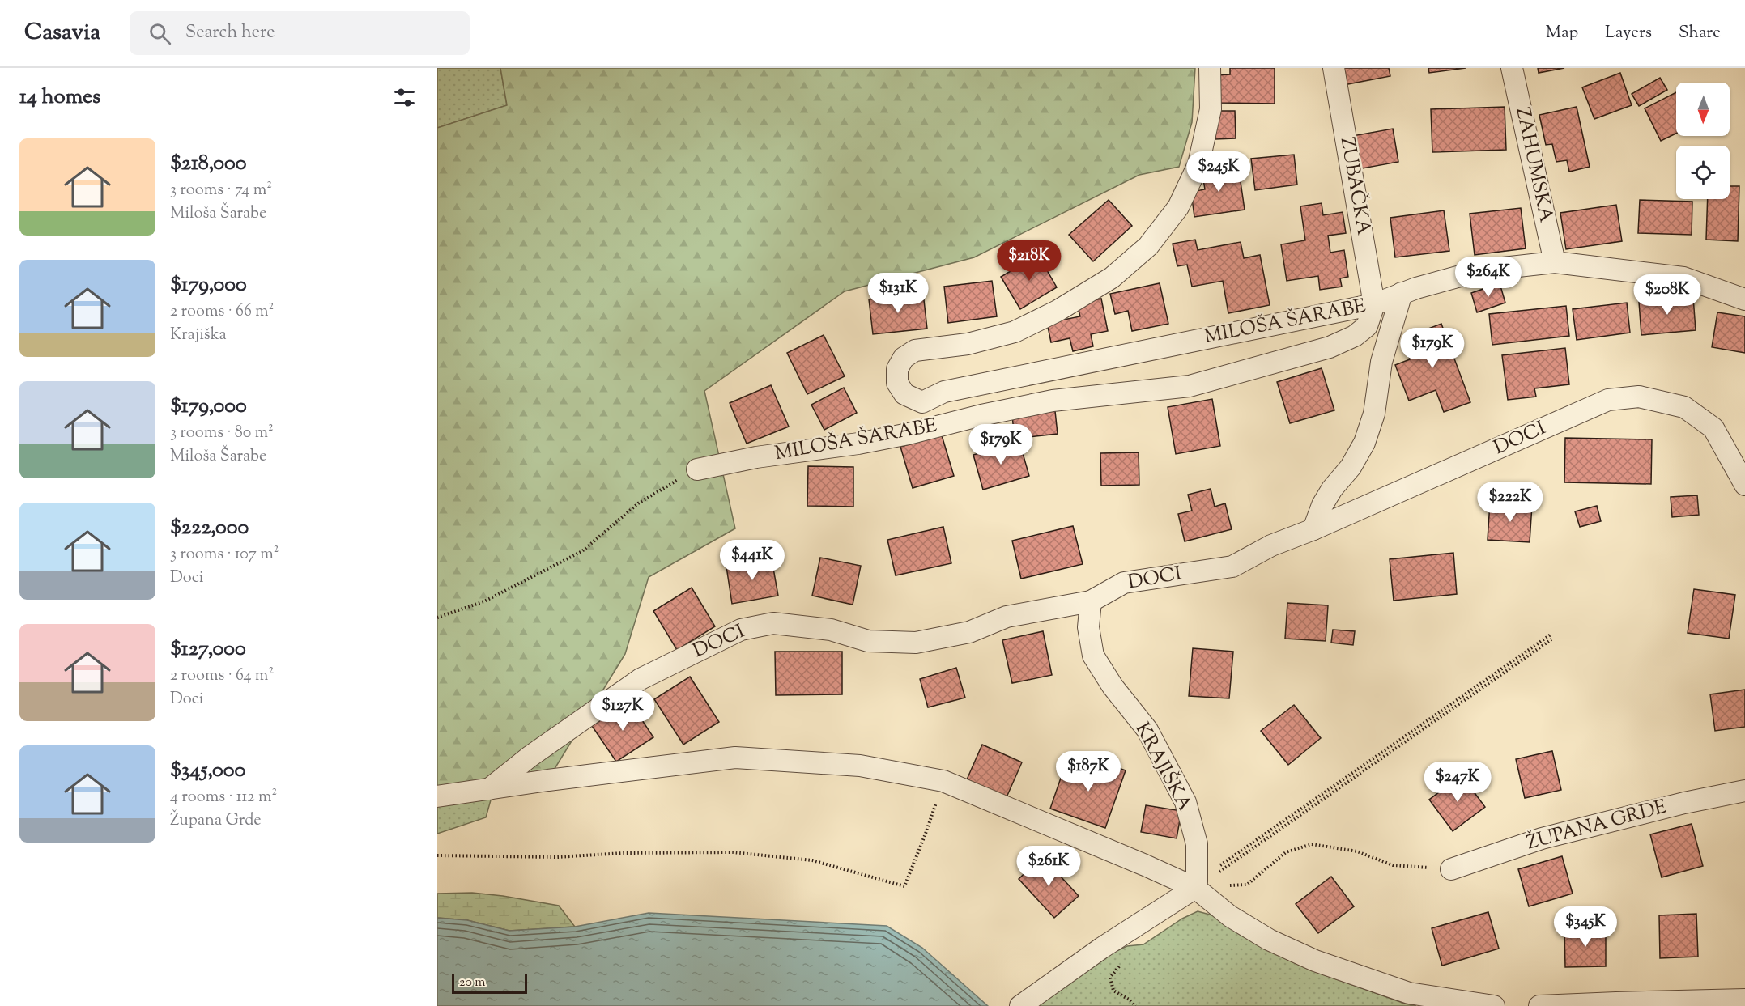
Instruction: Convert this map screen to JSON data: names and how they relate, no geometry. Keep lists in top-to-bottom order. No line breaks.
{"streets":{"street":["ZAHUMSKA","ZUBAČKA","MILOŠA ŠARABE","DOCI","KRAJIŠKA","ŽUPANA GRDE"]},"crossings":[["ZUBAČKA","MILOŠA ŠARABE"],["DOCI","KRAJIŠKA"]],"scale_bar":"20 m","north":"bottom","page":{"header":"Casavia","search":"Search here","nav":["Map","Layers","Share"],"heading":"14 homes","list":[{"name":"$218,000","note":"3 rooms · 74 m² · Miloša Šarabe"},{"name":"$179,000","note":"2 rooms · 66 m² · Krajiška"},{"name":"$179,000","note":"3 rooms · 80 m² · Miloša Šarabe"},{"name":"$222,000","note":"3 rooms · 107 m² · Doci"},{"name":"$127,000","note":"2 rooms · 64 m² · Doci"},{"name":"$345,000","note":"4 rooms · 112 m² · Župana Grde"}],"price":["$245K","$218K","$264K","$131K","$208K","$179K","$179K","$222K","$441K","$127K","$187K","$247K","$261K","$345K"],"scale":"20 m"}}
